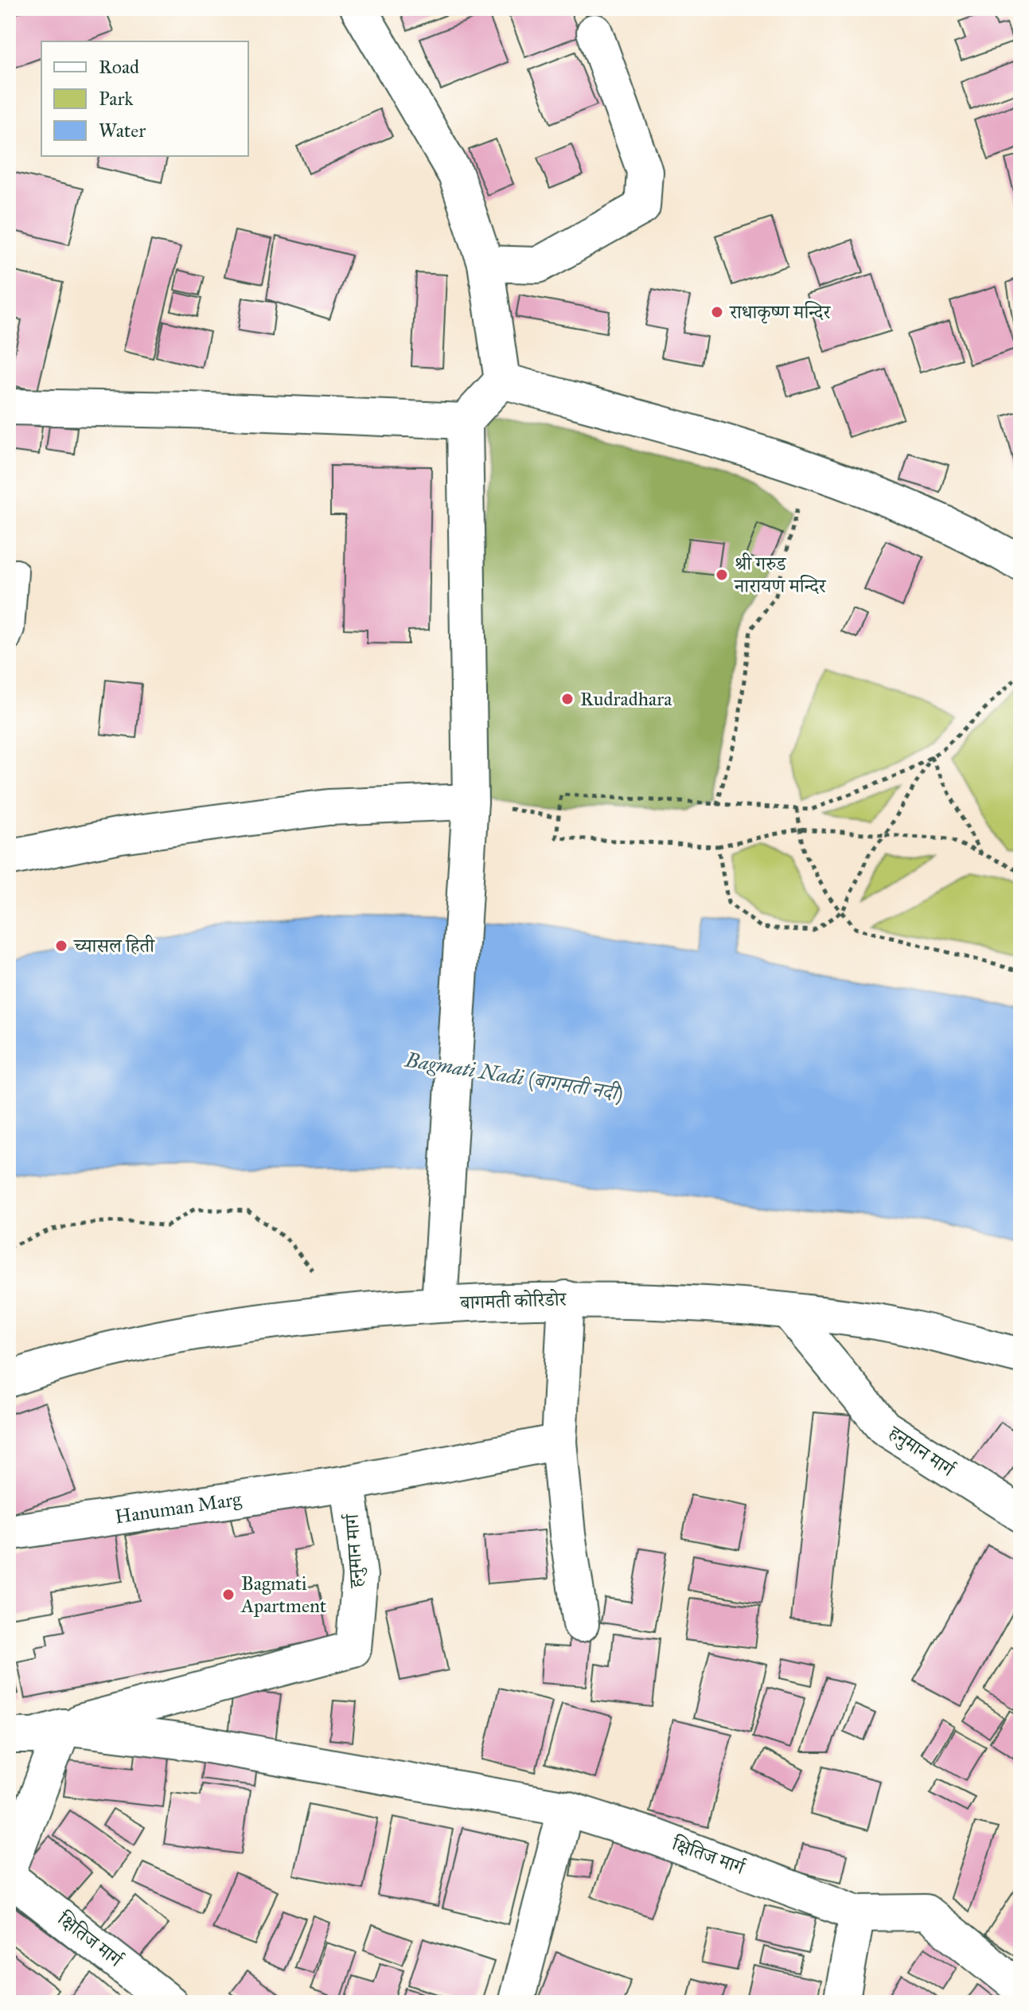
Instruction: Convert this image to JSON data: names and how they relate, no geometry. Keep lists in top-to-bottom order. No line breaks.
{"streets":{"street":["बागमती कोरिडोर","हनुमान मार्ग","Hanuman Marg","क्षितिज मार्ग"]},"crossings":[["बागमती कोरिडोर","हनुमान मार्ग"],["हनुमान मार्ग","Hanuman Marg"],["हनुमान मार्ग","क्षितिज मार्ग"]],"water":["Bagmati Nadi (बागमती नदी)"],"places":["राधाकृष्ण मन्दिर","श्री गरुड नारायण मन्दिर","Rudradhara","च्यासल हिती","Bagmati Apartment"],"legend":["Road","Park","Water"]}
